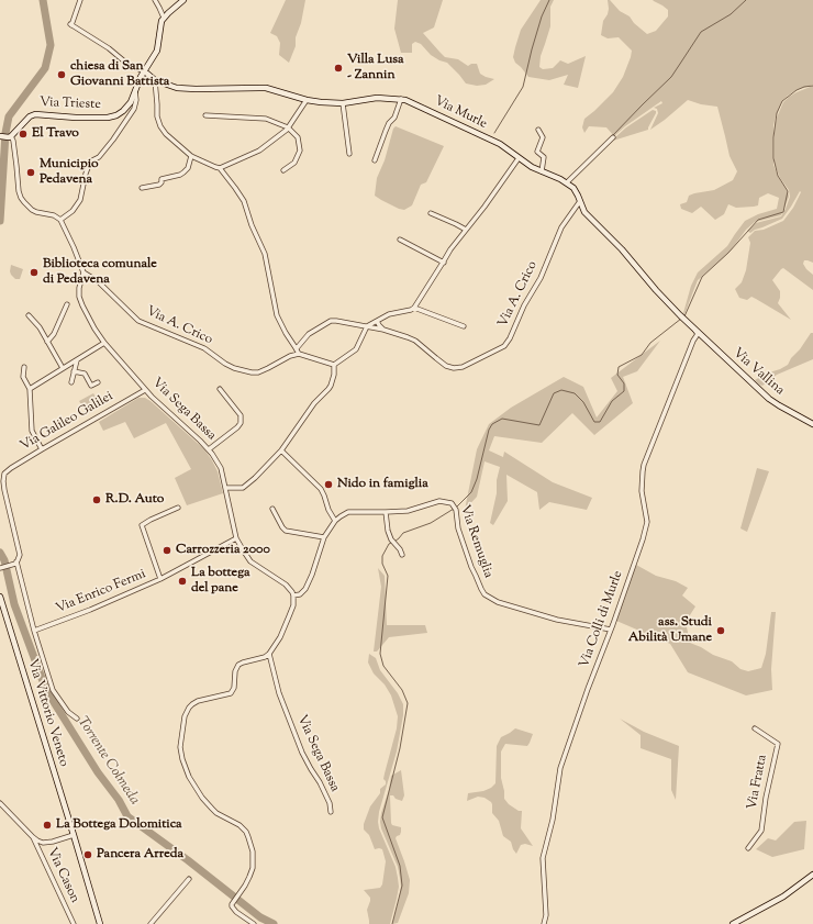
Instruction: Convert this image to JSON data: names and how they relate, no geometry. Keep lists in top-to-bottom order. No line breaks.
{"streets":{"main road":["Via Trieste","Via Murle","Via Vallina","Via Vittorio Veneto"],"street":["Via A. Crico","Via Sega Bassa","Via Galileo Galilei","Via Remuglia","Via Enrico Fermi","Via Colli di Murle","Via Fratta","Via Cason"]},"crossings":[["Via Trieste","Via Murle"],["Via A. Crico","Via Sega Bassa"],["Via Vallina","Via Colli di Murle"],["Via Sega Bassa","Via Galileo Galilei"],["Via Sega Bassa","Via Enrico Fermi"],["Via Remuglia","Via Colli di Murle"]],"water":["Torrente Colmeda"],"places":["Villa Lusa - Zannin","chiesa di San Giovanni Battista","El Travo","Municipio Pedavena","Biblioteca comunale di Pedavena","Nido in famiglia","R.D. Auto","Carrozzeria 2000","La bottega del pane","ass. Studi Abilità Umane","La Bottega Dolomitica","Pancera Arreda"]}
